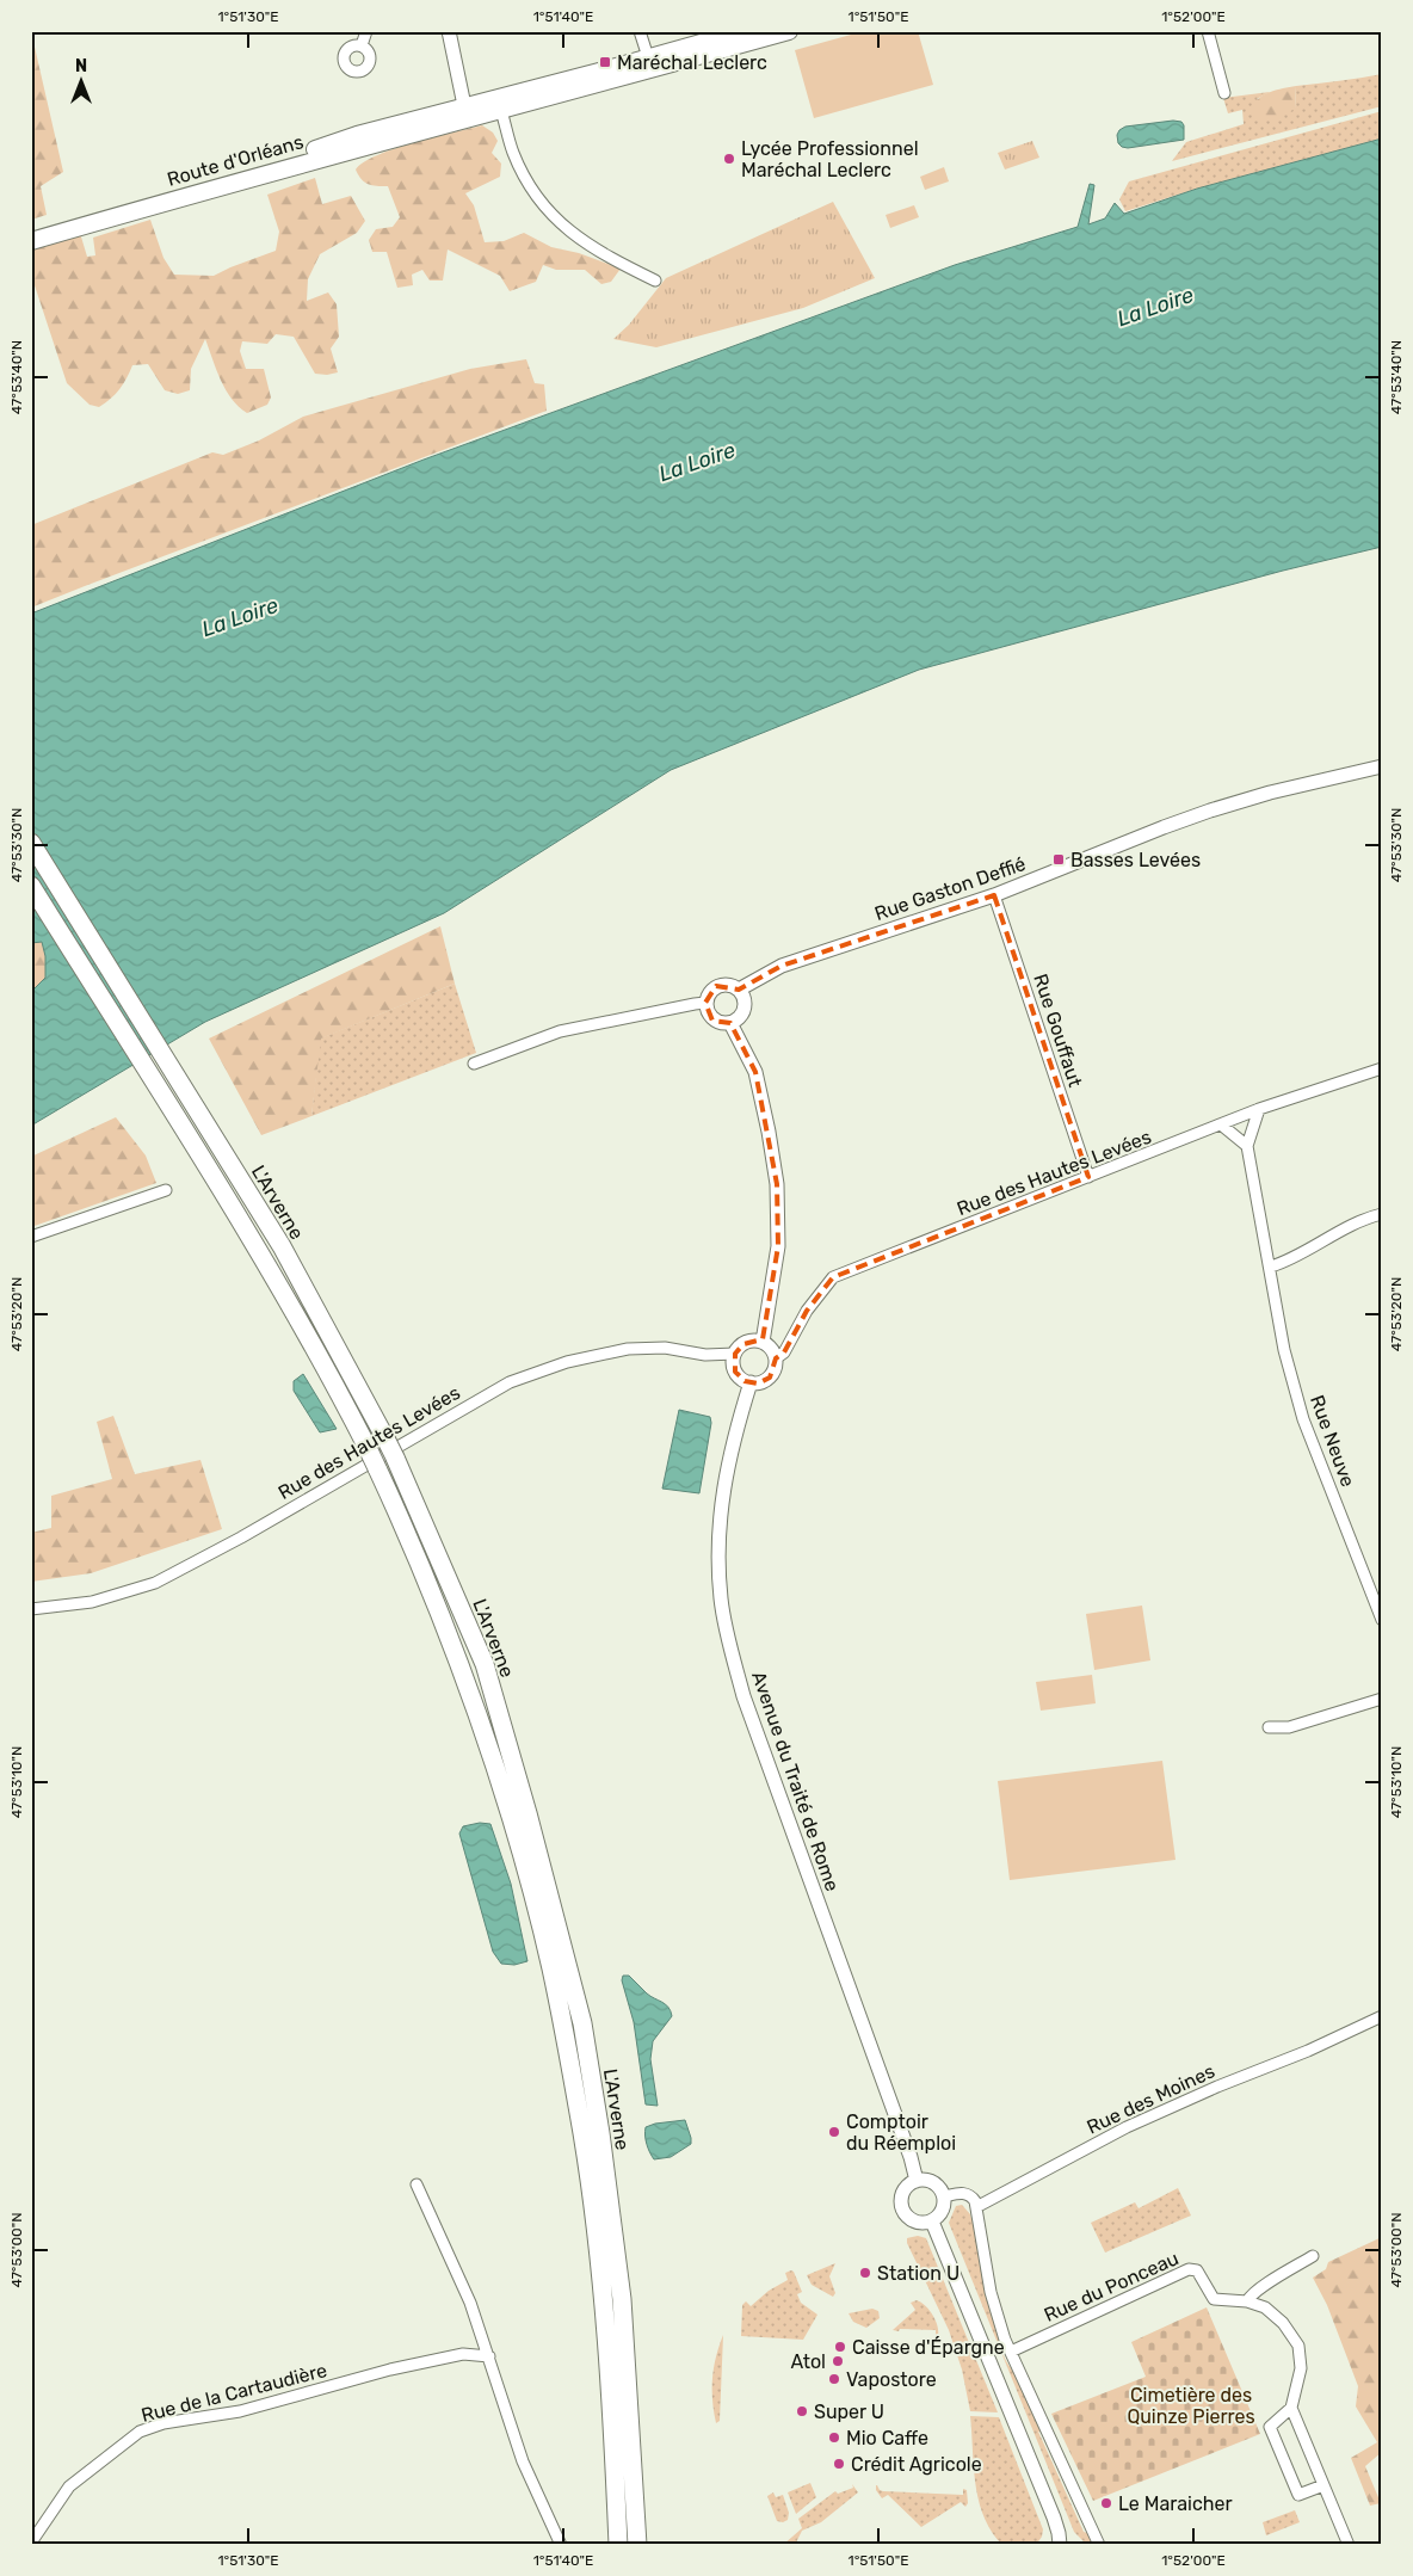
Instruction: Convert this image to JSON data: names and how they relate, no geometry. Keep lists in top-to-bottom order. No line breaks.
{"streets":{"highway":["L'Arverne"],"main road":["Route d'Orléans","Rue Gaston Deffié","Avenue du Traité de Rome"],"street":["Rue Gouffaut","Rue des Hautes Levées","Rue Neuve","Rue des Moines","Rue du Ponceau","Rue de la Cartaudière"]},"crossings":[["Rue Gaston Deffié","Rue Gouffaut"],["Rue Gouffaut","Rue des Hautes Levées"],["Rue des Hautes Levées","Avenue du Traité de Rome"]],"water":["La Loire"],"parks":["Cimetière des Quinze Pierres"],"places":{"transit":["Maréchal Leclerc","Basses Levées"],"other":["Lycée Professionnel Maréchal Leclerc","Comptoir du Réemploi","Station U","Caisse d'Épargne","Atol","Vapostore","Super U","Mio Caffe","Crédit Agricole","Le Maraicher"]},"north":"top","coordinates":["1°51'30\"E","1°51'40\"E","1°51'50\"E","1°52'00\"E","47°53'40\"N","47°53'30\"N","47°53'20\"N","47°53'10\"N","47°53'00\"N"]}
